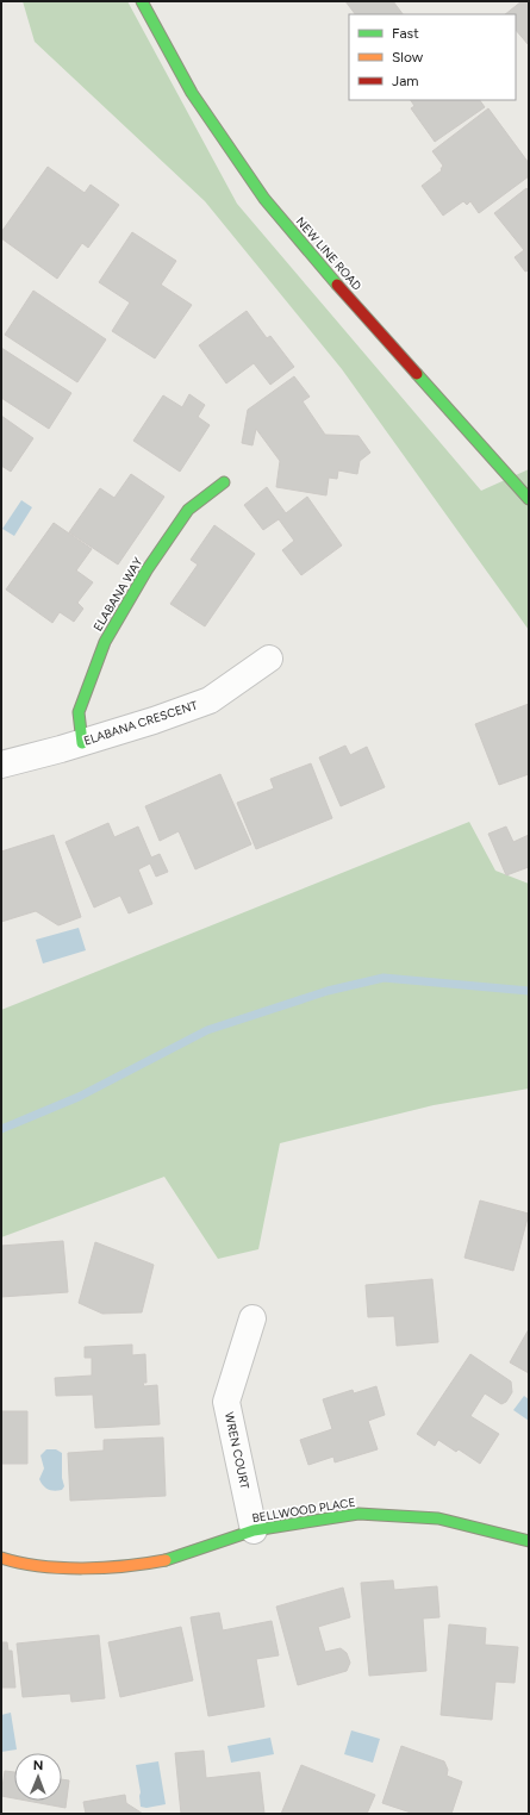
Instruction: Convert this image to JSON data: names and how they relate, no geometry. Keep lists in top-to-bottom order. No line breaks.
{"streets":{"street":["NEW LINE ROAD","ELABANA WAY","ELABANA CRESCENT","WREN COURT","BELLWOOD PLACE"]},"crossings":[["ELABANA WAY","ELABANA CRESCENT"],["WREN COURT","BELLWOOD PLACE"]],"legend":["Fast","Slow","Jam"],"north":"top"}
